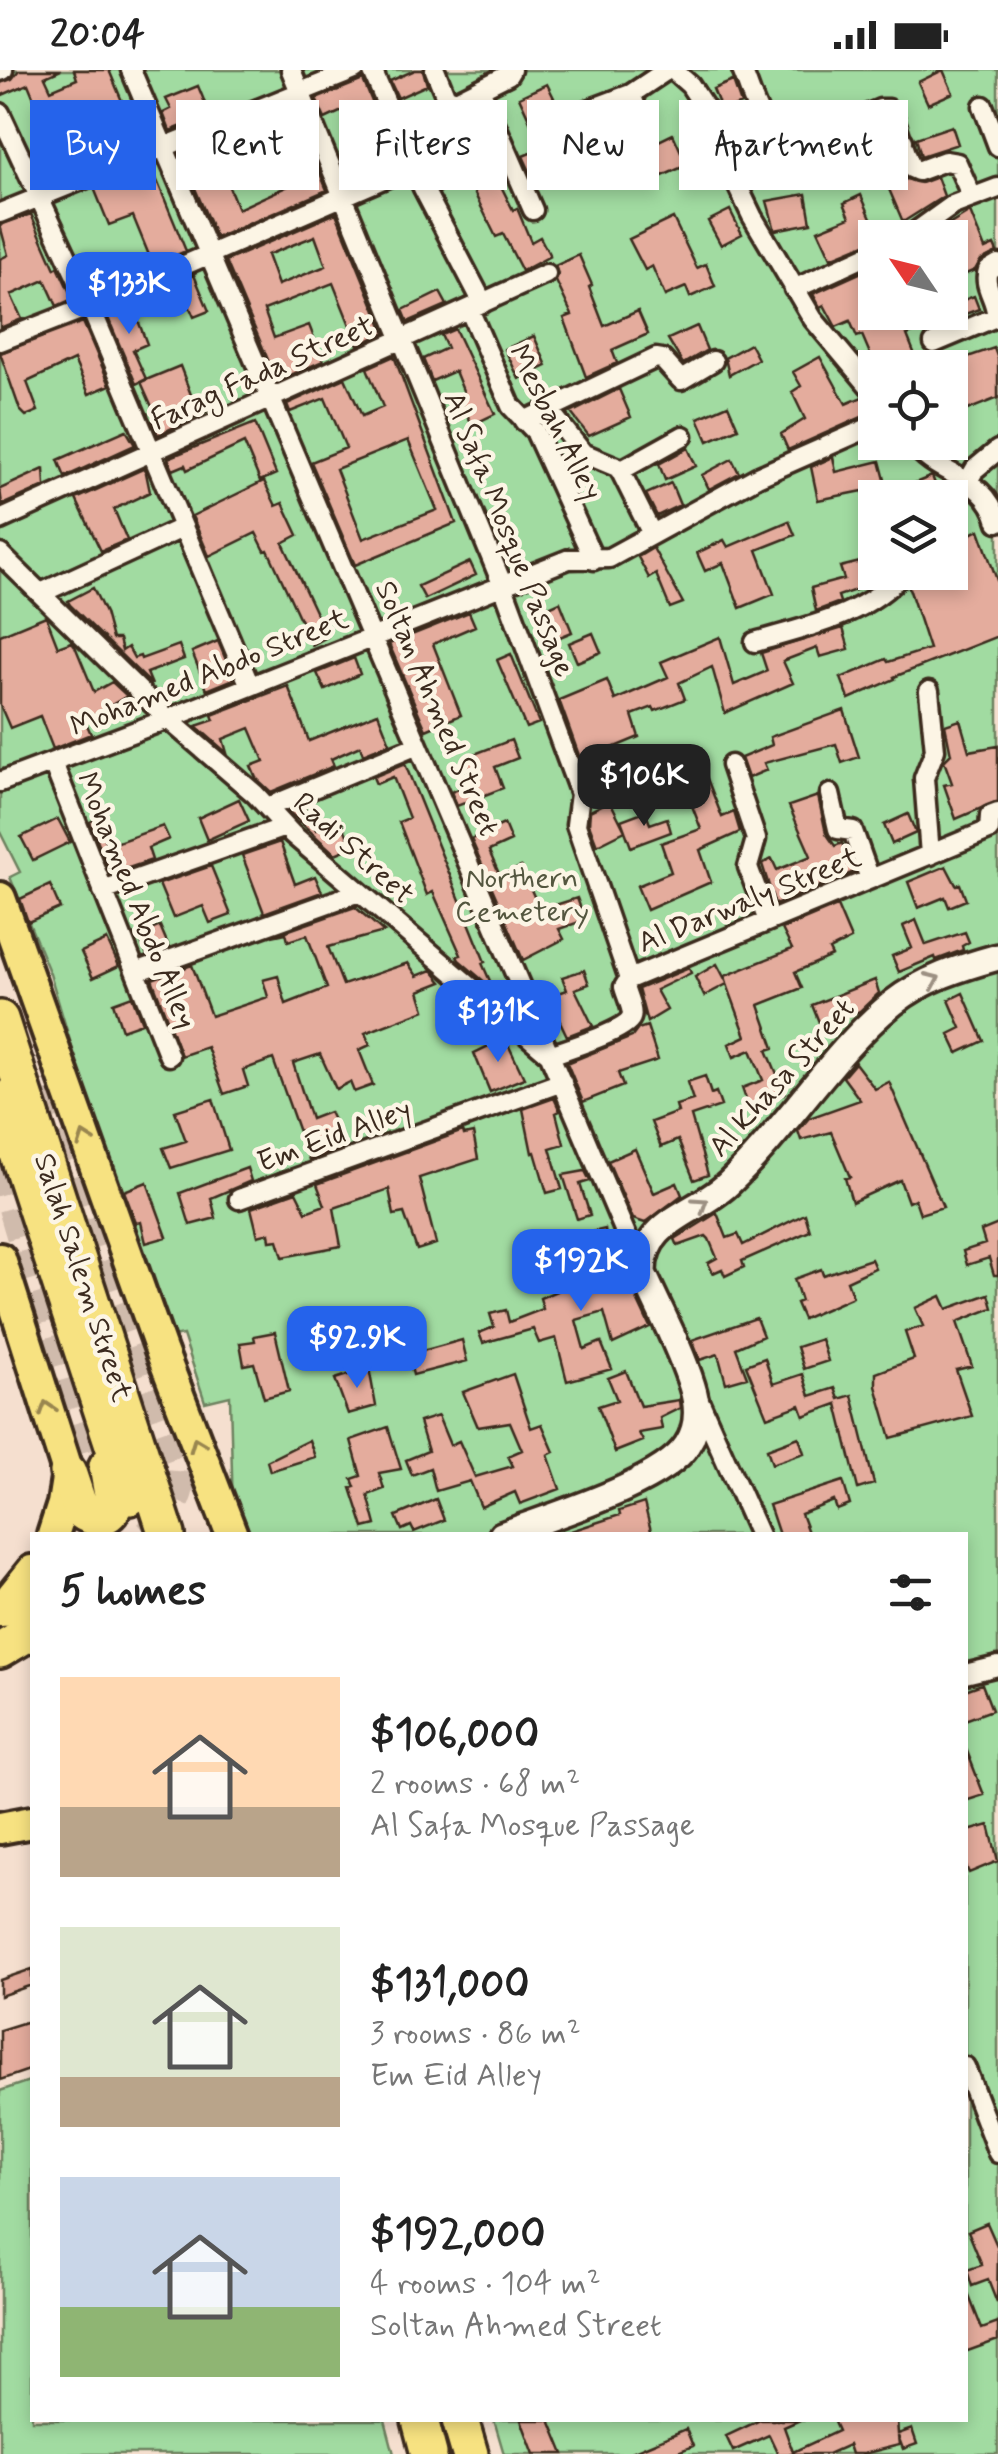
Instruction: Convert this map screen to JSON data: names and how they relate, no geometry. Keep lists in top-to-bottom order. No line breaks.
{"streets":{"highway":["Salah Salem Street"],"street":["Farag Fada Street","Mesbah Alley","Al Safa Mosque Passage","Mohamed Abdo Street","Soltan Ahmed Street","Radi Street","Al Darwaly Street","Mohamed Abdo Alley","Al Khasa Street","Em Eid Alley"]},"crossings":[["Farag Fada Street","Mesbah Alley"],["Farag Fada Street","Al Safa Mosque Passage"],["Farag Fada Street","Soltan Ahmed Street"],["Mesbah Alley","Mohamed Abdo Street"],["Al Safa Mosque Passage","Mohamed Abdo Street"],["Al Safa Mosque Passage","Al Darwaly Street"],["Mohamed Abdo Street","Soltan Ahmed Street"],["Mohamed Abdo Street","Radi Street"],["Mohamed Abdo Street","Mohamed Abdo Alley"],["Soltan Ahmed Street","Radi Street"],["Soltan Ahmed Street","Al Darwaly Street"],["Soltan Ahmed Street","Al Khasa Street"],["Soltan Ahmed Street","Em Eid Alley"],["Radi Street","Al Darwaly Street"]],"one_way":["Al Khasa Street"],"parks":["Northern Cemetery"],"north":"top left","page":{"status":"20:04","chip":["Buy","Rent","Filters","New","Apartment"],"price":["$133K","$106K","$131K","$192K","$92.9K"],"heading":"5 homes","list":[{"name":"$106,000","note":"2 rooms · 68 m² · Al Safa Mosque Passage"},{"name":"$131,000","note":"3 rooms · 86 m² · Em Eid Alley"},{"name":"$192,000","note":"4 rooms · 104 m² · Soltan Ahmed Street"}]}}
